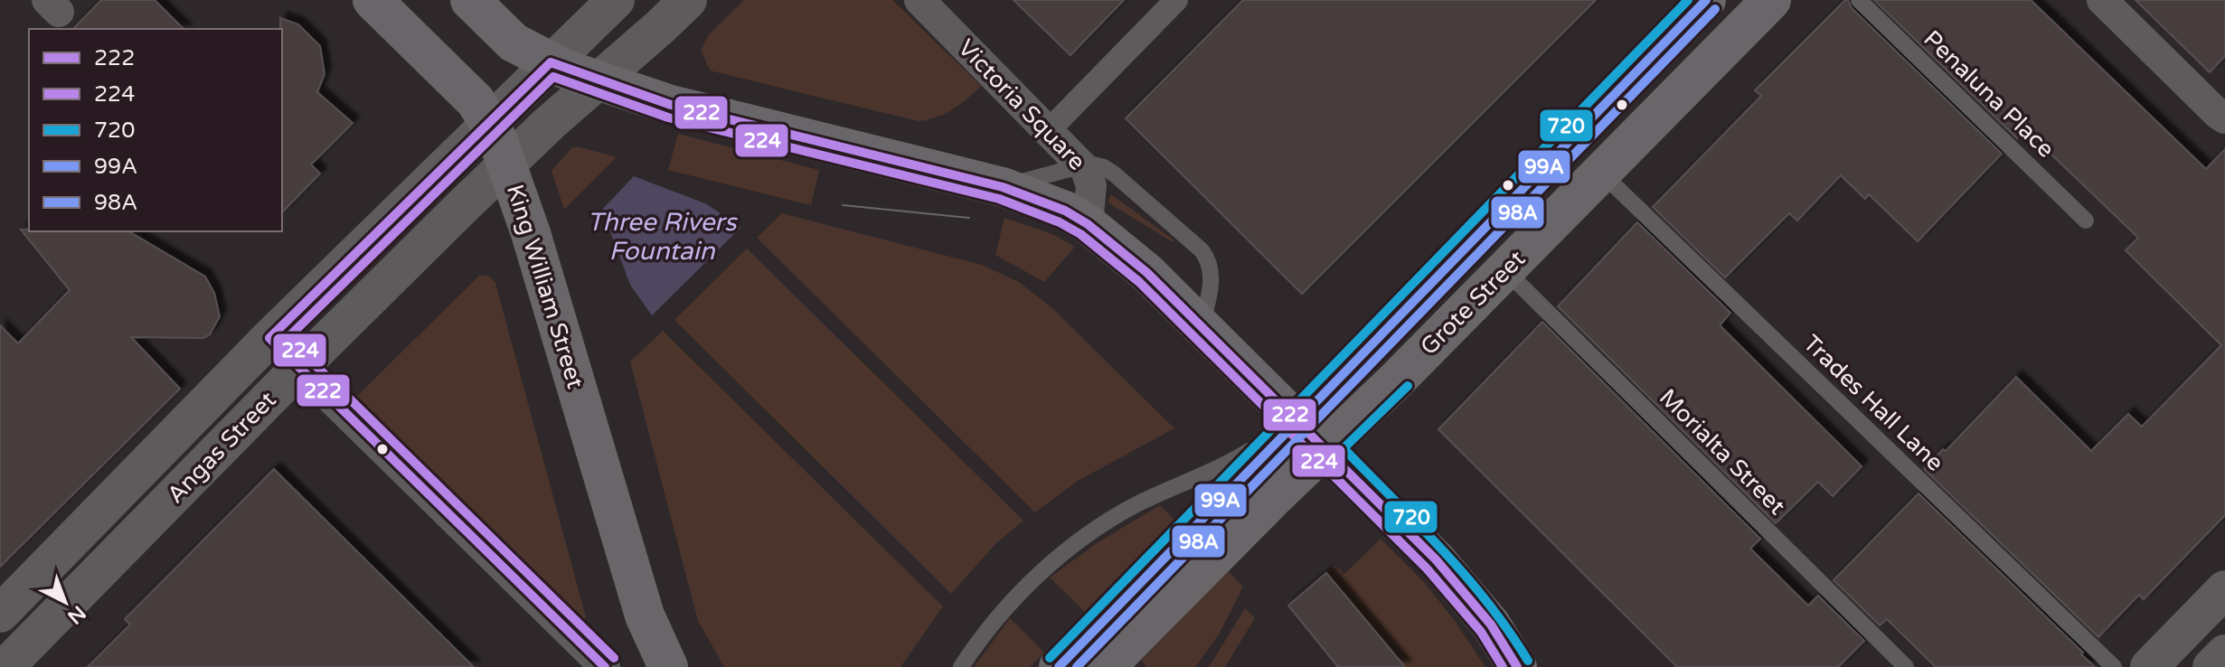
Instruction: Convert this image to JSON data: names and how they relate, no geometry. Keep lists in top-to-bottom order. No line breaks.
{"streets":{"main road":["Victoria Square","King William Street","Grote Street"],"street":["Angas Street"],"lane":["Penaluna Place","Trades Hall Lane","Morialta Street"]},"crossings":[["Victoria Square","Grote Street"],["Victoria Square","Angas Street"],["King William Street","Angas Street"],["Grote Street","Trades Hall Lane"],["Grote Street","Morialta Street"]],"water":["Three Rivers Fountain"],"lines":["transit line 720","transit line 99A","transit line 98A","transit line 222","transit line 224"],"legend":["222","224","720","99A","98A"],"north":"bottom right"}
